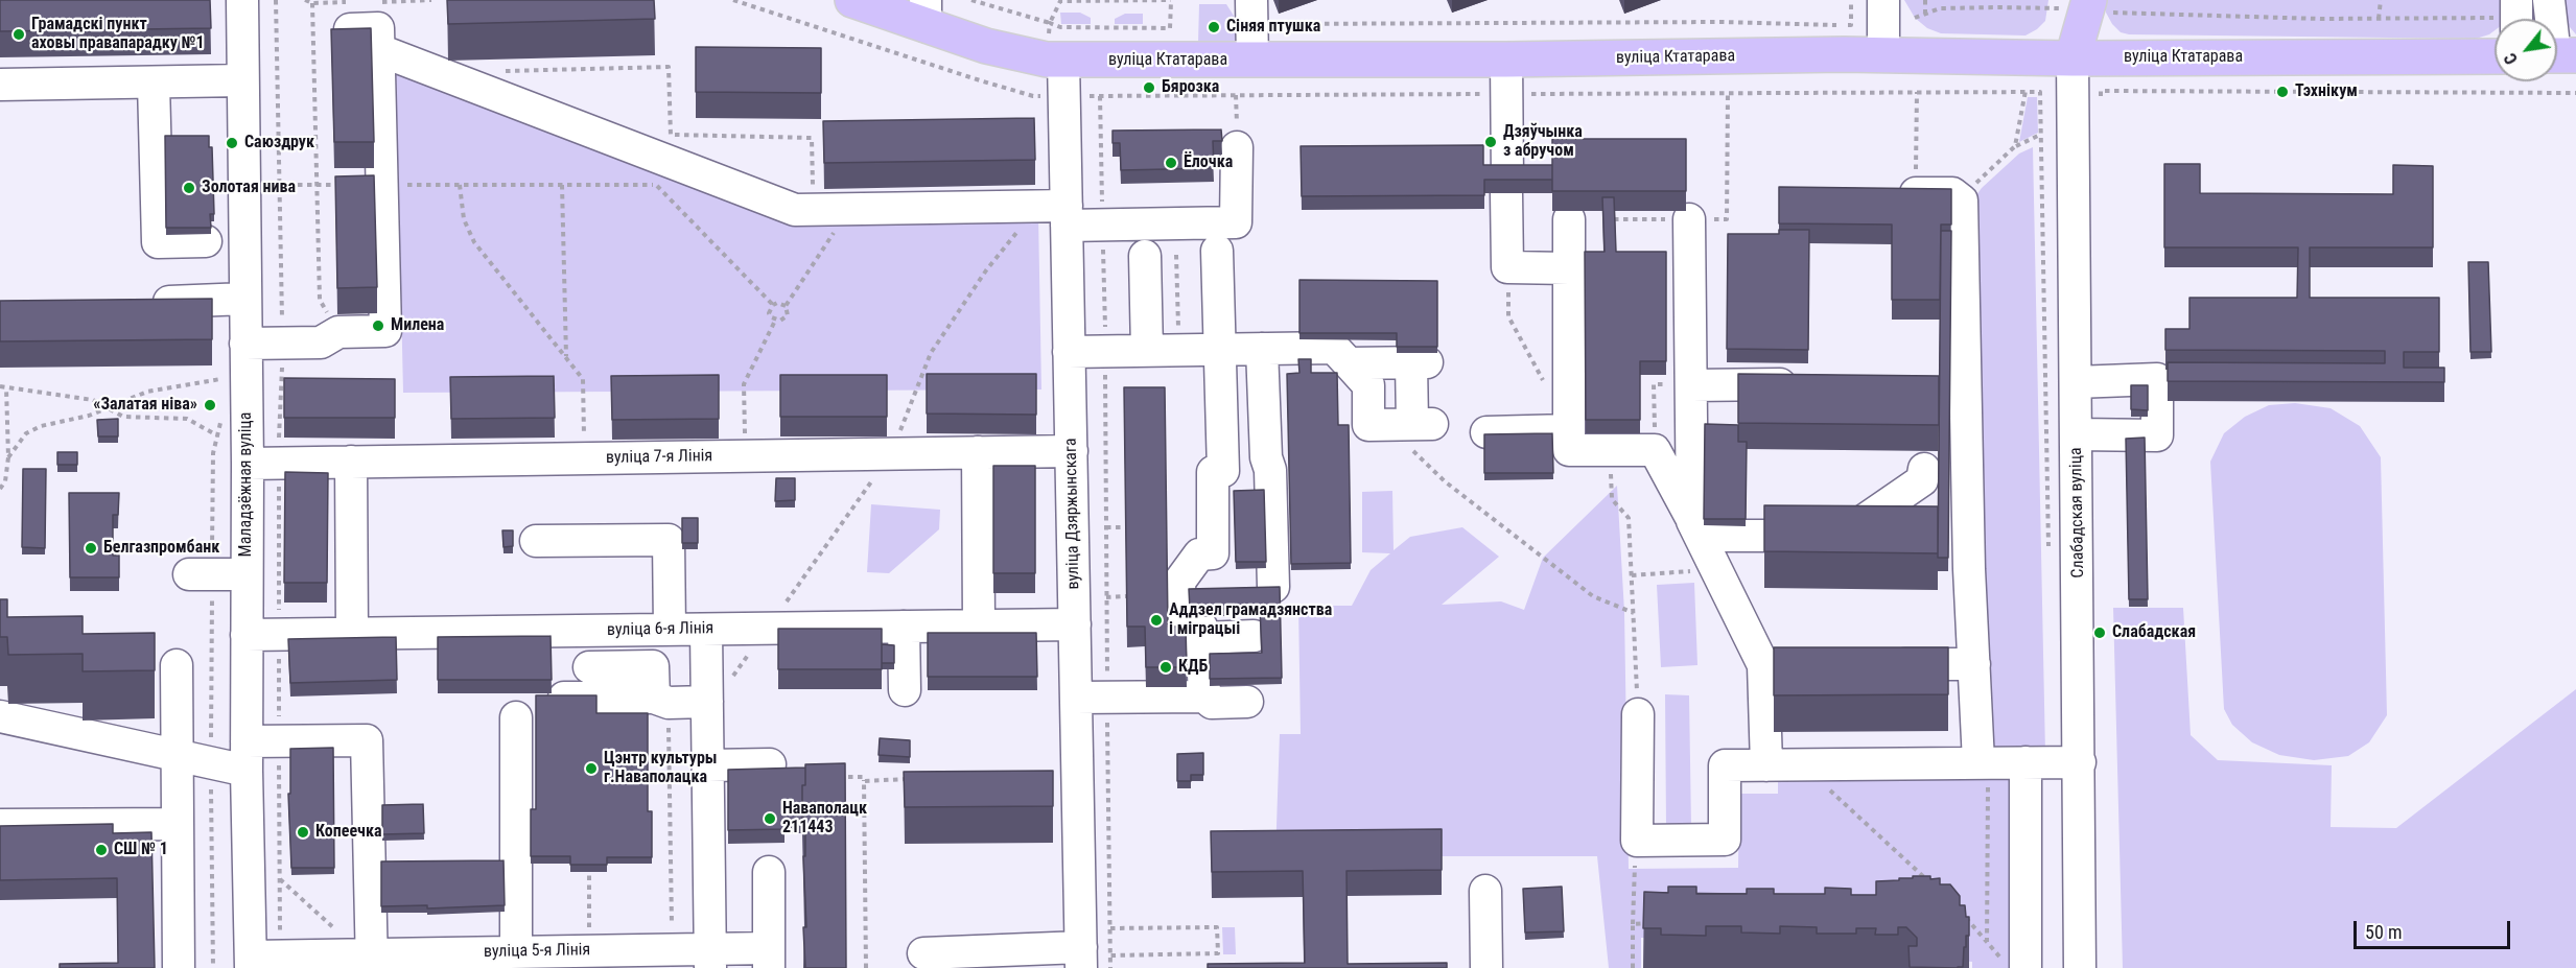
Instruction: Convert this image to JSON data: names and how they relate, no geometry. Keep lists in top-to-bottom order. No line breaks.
{"streets":{"main road":["вуліца Ктатарава"],"street":["вуліца 7-я Лінія","Маладзёжная вуліца","Слабадская вуліца","вуліца Дзяржынскага","вуліца 6-я Лінія","вуліца 5-я Лінія"]},"crossings":[["вуліца Ктатарава","Слабадская вуліца"],["вуліца Ктатарава","вуліца Дзяржынскага"],["вуліца 7-я Лінія","Маладзёжная вуліца"],["вуліца 7-я Лінія","вуліца Дзяржынскага"],["Маладзёжная вуліца","вуліца 6-я Лінія"],["Маладзёжная вуліца","вуліца 5-я Лінія"],["вуліца Дзяржынскага","вуліца 6-я Лінія"]],"places":["Сіняя птушка","Грамадскі пункт аховы правапарадку №1","Бярозка","Тэхнікум","Дзяўчынка з абручом","Саюздрук","Ёлочка","Золотая нива","Милена","«Залатая ніва»","Белгазпромбанк","Аддзел грамадзянства і міграцыі","Слабадская","КДБ","Цэнтр культуры г.Наваполацка","Наваполацк 211443","Копеечка","СШ № 1"],"scale_bar":"50 m","north":"bottom left"}
